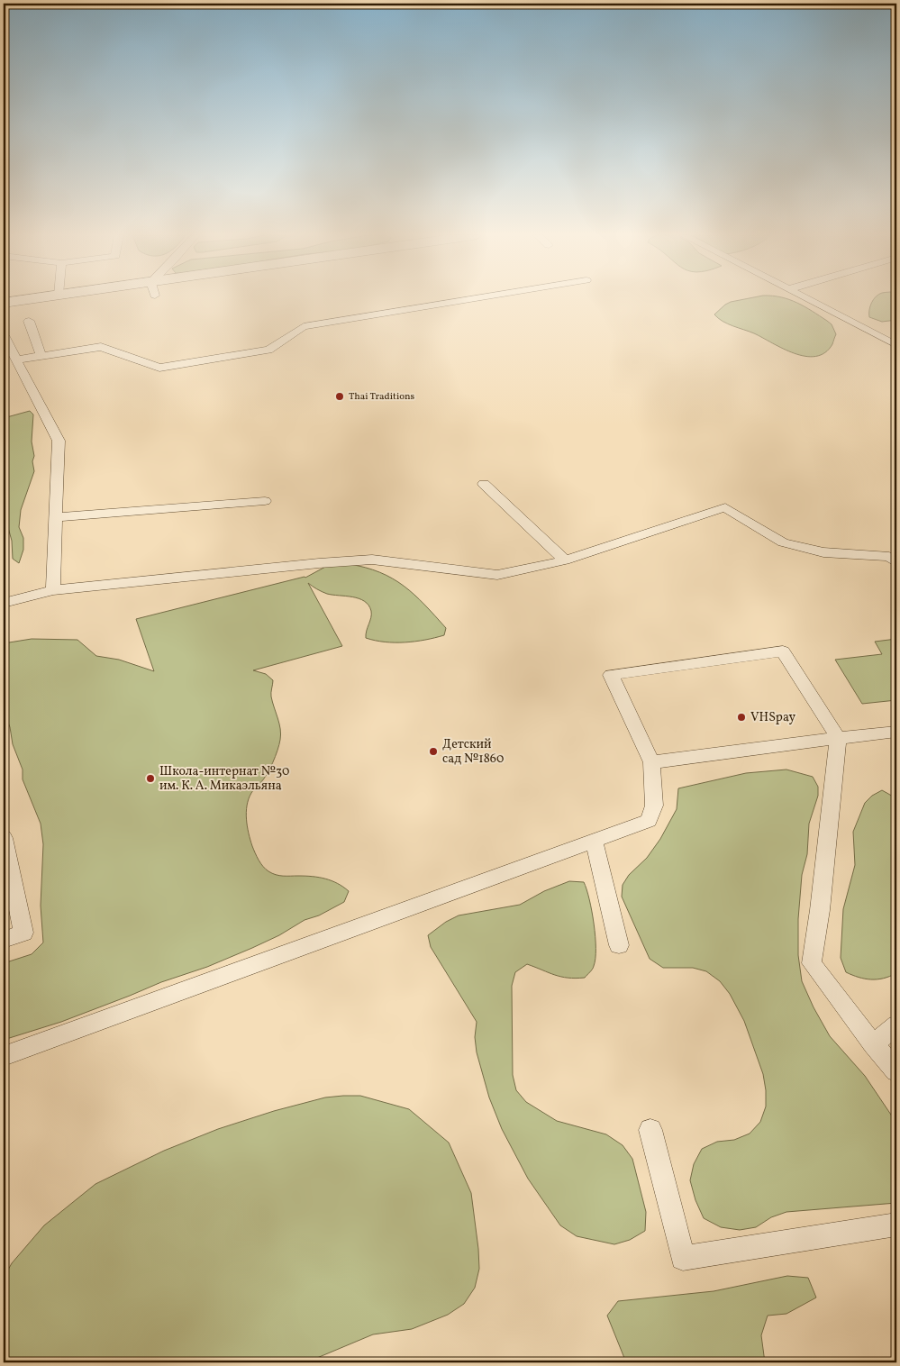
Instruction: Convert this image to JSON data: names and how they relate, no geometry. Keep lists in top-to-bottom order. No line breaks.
{"places":["Thai Traditions","VHSpay","Детский сад №1860","Школа-интернат №30 им. К. А. Микаэльяна"]}
